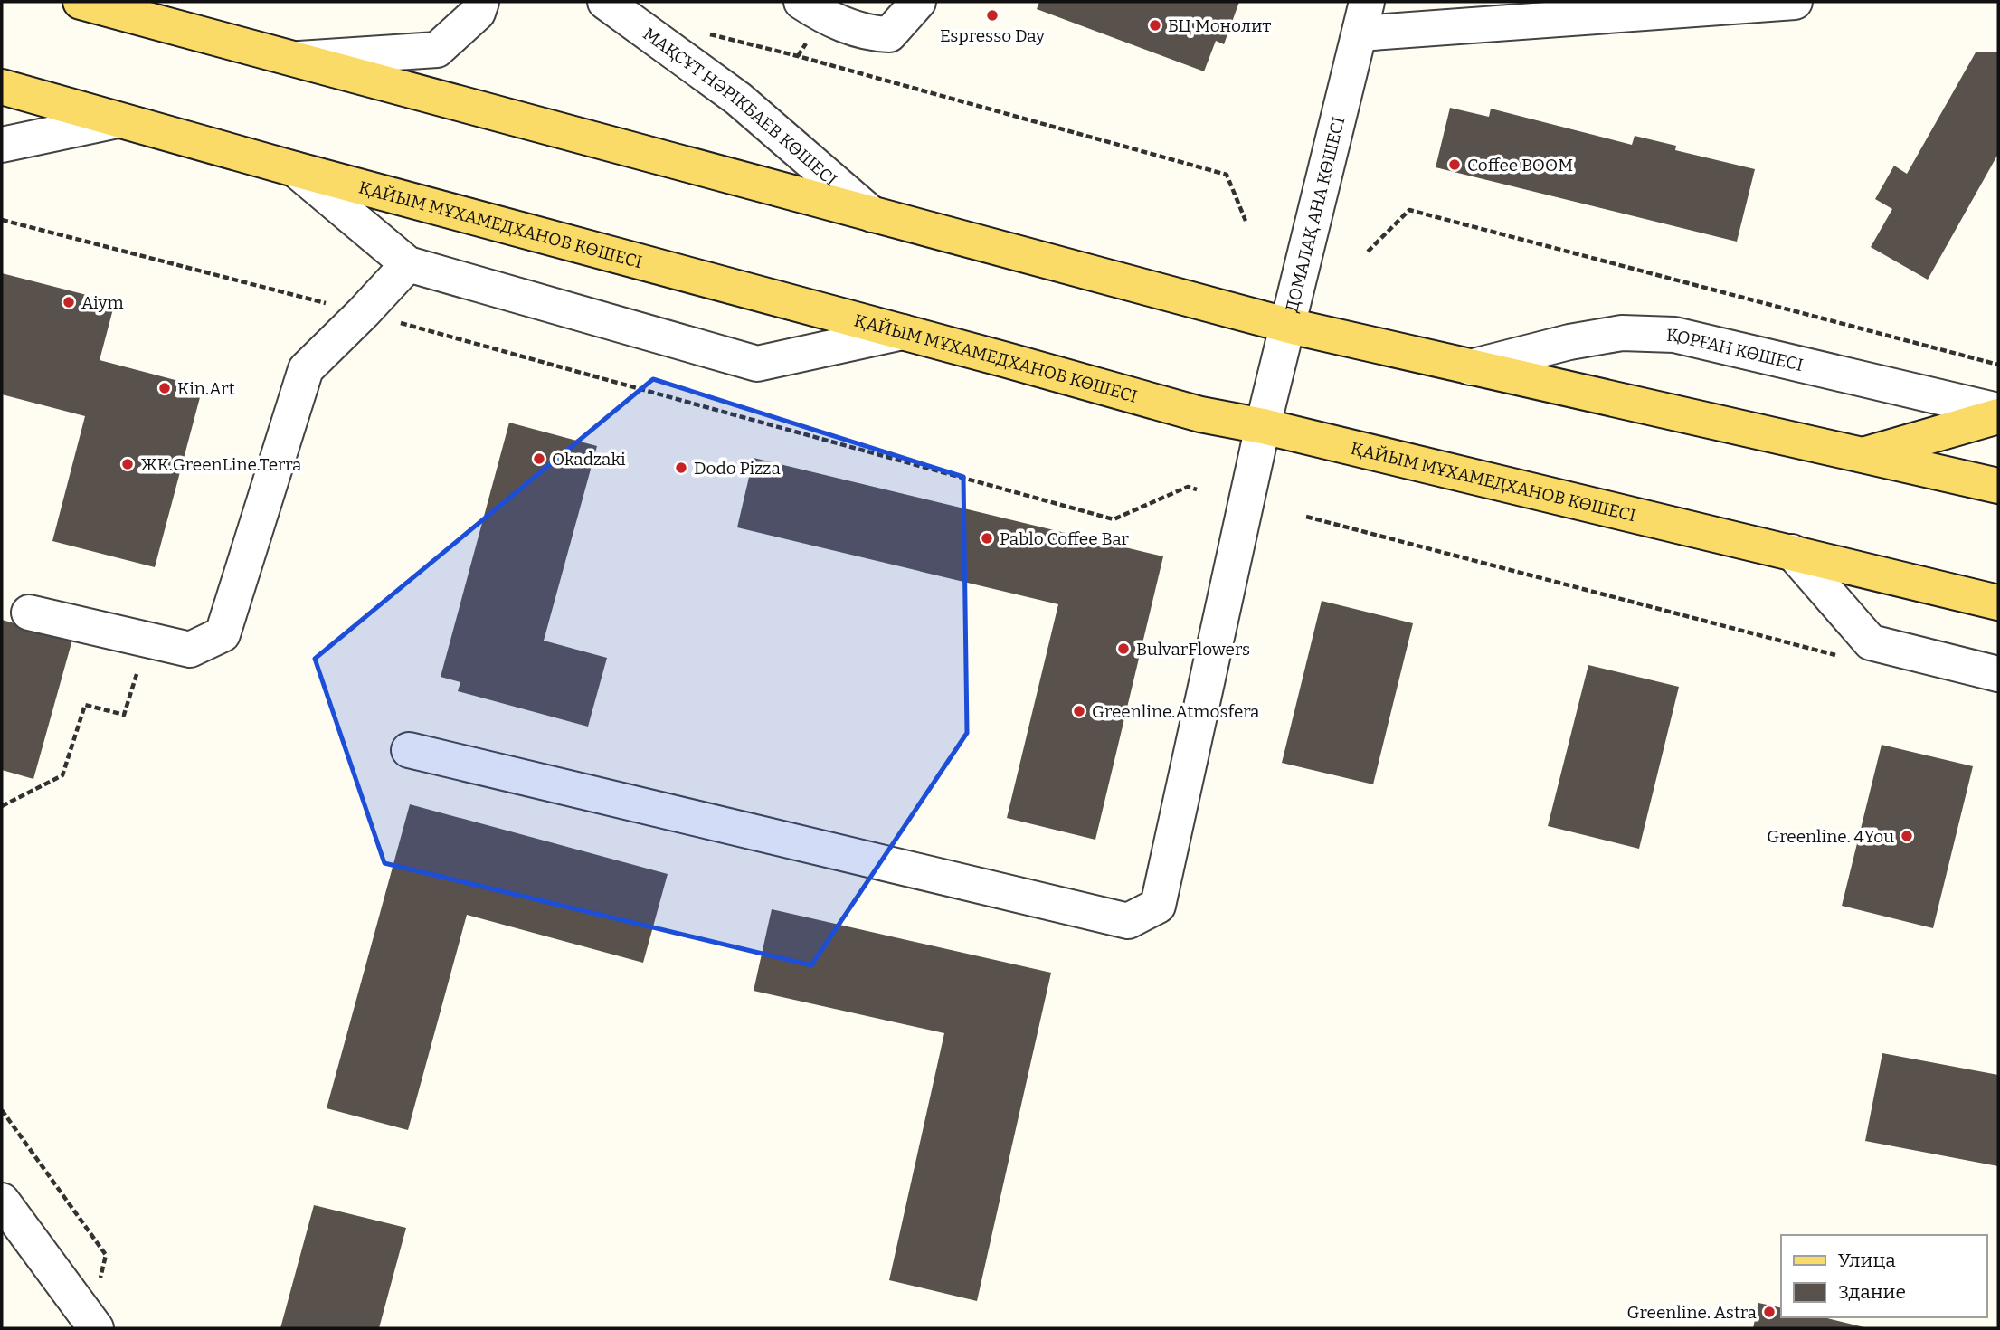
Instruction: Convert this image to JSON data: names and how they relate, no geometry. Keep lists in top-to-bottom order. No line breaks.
{"streets":{"main road":["ҚАЙЫМ МҰХАМЕДХАНОВ КӨШЕСІ"],"street":["МАҚСҰТ НӘРІКБАЕВ КӨШЕСІ","ДОМАЛАҚ АНА КӨШЕСІ","ҚОРҒАН КӨШЕСІ"]},"crossings":[["ДОМАЛАҚ АНА КӨШЕСІ","ҚАЙЫМ МҰХАМЕДХАНОВ КӨШЕСІ"]],"places":["Espresso Day","БЦ Монолит","Coffee BOOM","Aiym","Kin.Art","Okadzaki","ЖК.GreenLine.Terra","Dodo Pizza","Pablo Coffee Bar","BulvarFlowers","Greenline.Atmosfera","Greenline. 4You","Greenline. Astra"],"legend":["Улица","Здание"]}
